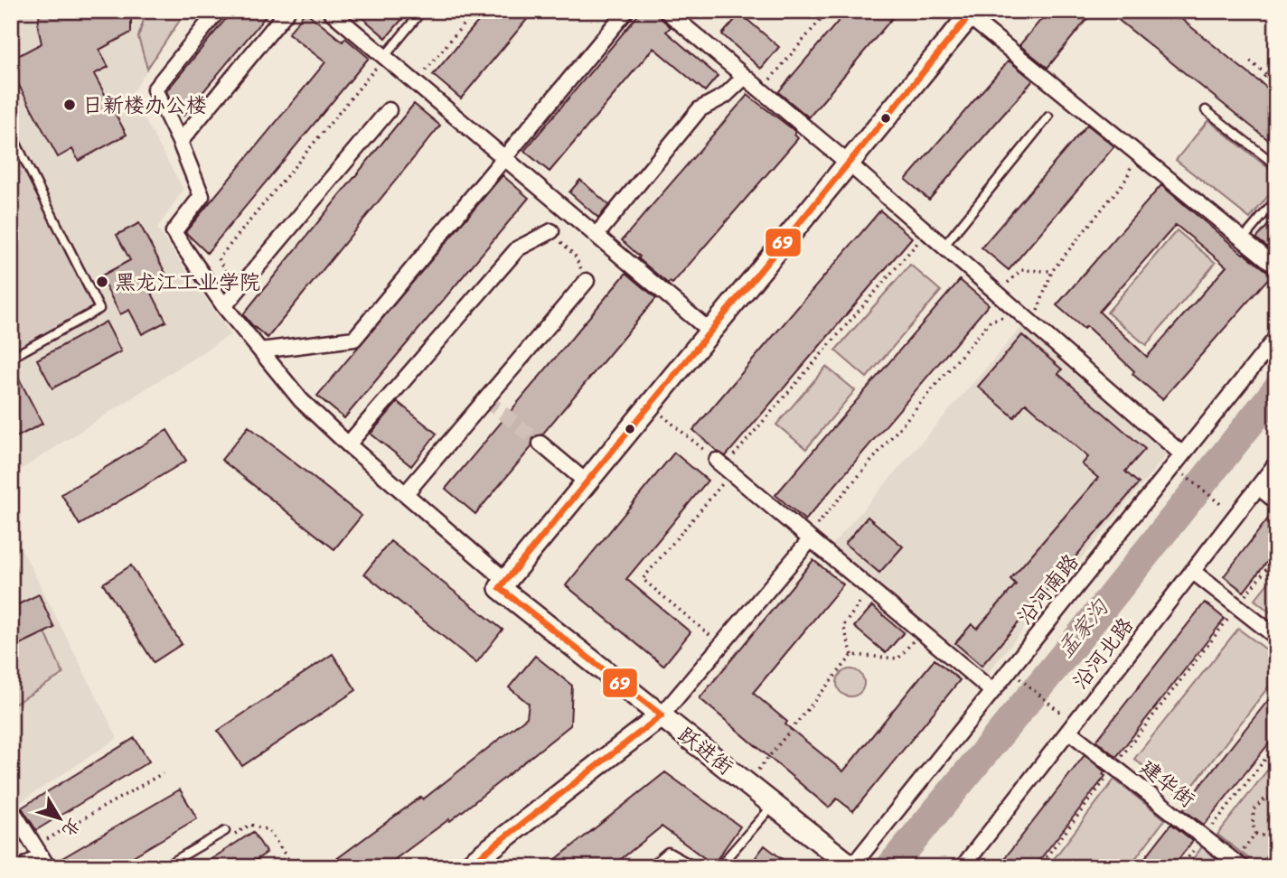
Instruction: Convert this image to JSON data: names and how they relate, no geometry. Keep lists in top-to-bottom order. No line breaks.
{"streets":{"street":["沿河南路","沿河北路","跃进街","建华街"]},"crossings":[["沿河南路","跃进街"],["沿河北路","建华街"]],"water":["孟家沟"],"places":["日新楼办公楼","黑龙江工业学院"],"lines":["transit line 69"],"north":"bottom right"}
